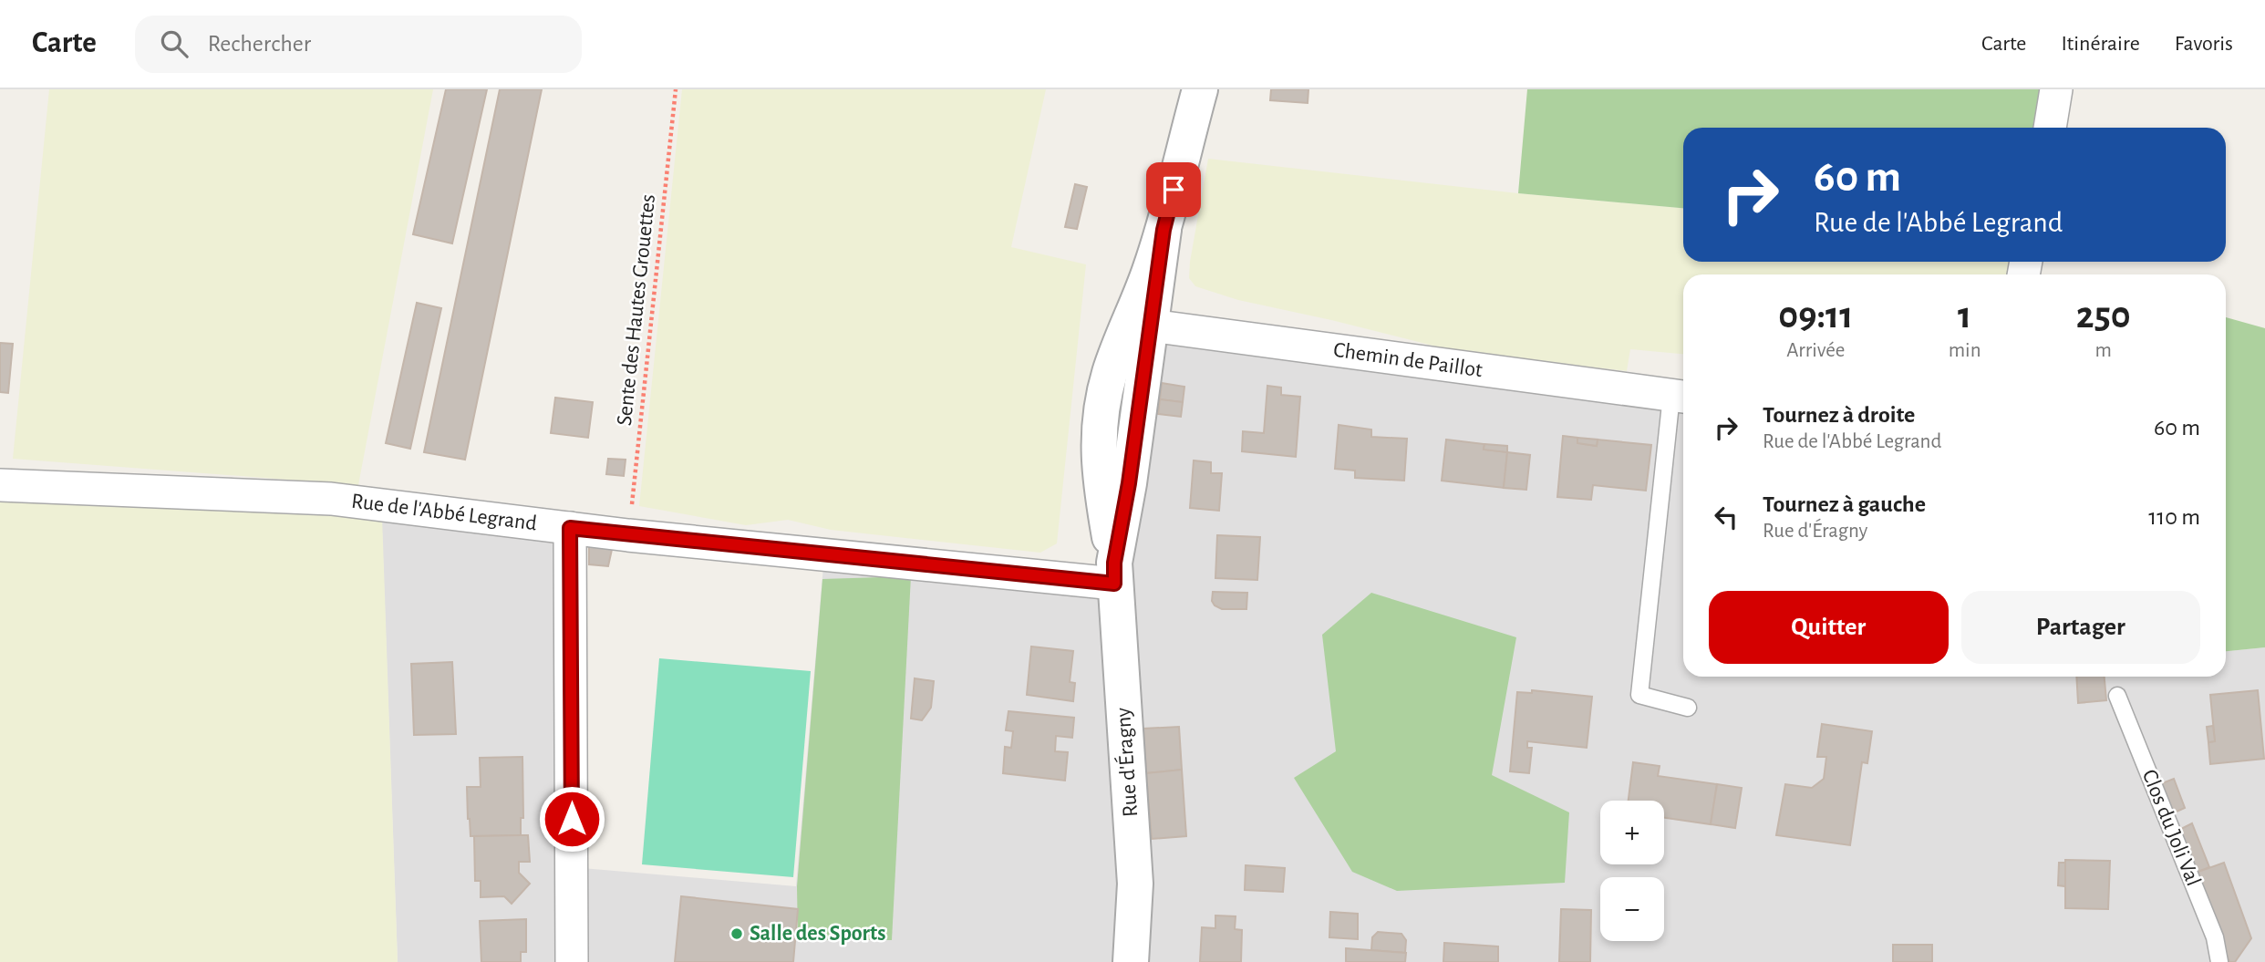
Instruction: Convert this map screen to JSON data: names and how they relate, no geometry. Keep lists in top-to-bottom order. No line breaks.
{"streets":{"street":["Chemin de Paillot","Rue de l'Abbé Legrand","Rue d'Éragny"],"lane":["Clos du Joli Val"],"path":["Sente des Hautes Grouettes"]},"crossings":[["Sente des Hautes Grouettes","Rue de l'Abbé Legrand"],["Chemin de Paillot","Rue d'Éragny"],["Rue de l'Abbé Legrand","Rue d'Éragny"]],"places":["Salle des Sports"],"page":{"header":"Carte","search":"Rechercher","nav":["Carte","Itinéraire","Favoris"],"turn":["60 m","Rue de l'Abbé Legrand"],"eta":["09:11","Arrivée","1","min","250","m"],"list":[{"name":"Tournez à droite","note":"Rue de l'Abbé Legrand","value":"60 m"},{"name":"Tournez à gauche","note":"Rue d'Éragny","value":"110 m"}],"buttons":["Quitter","Partager"],"map_buttons":["+","−"]}}
